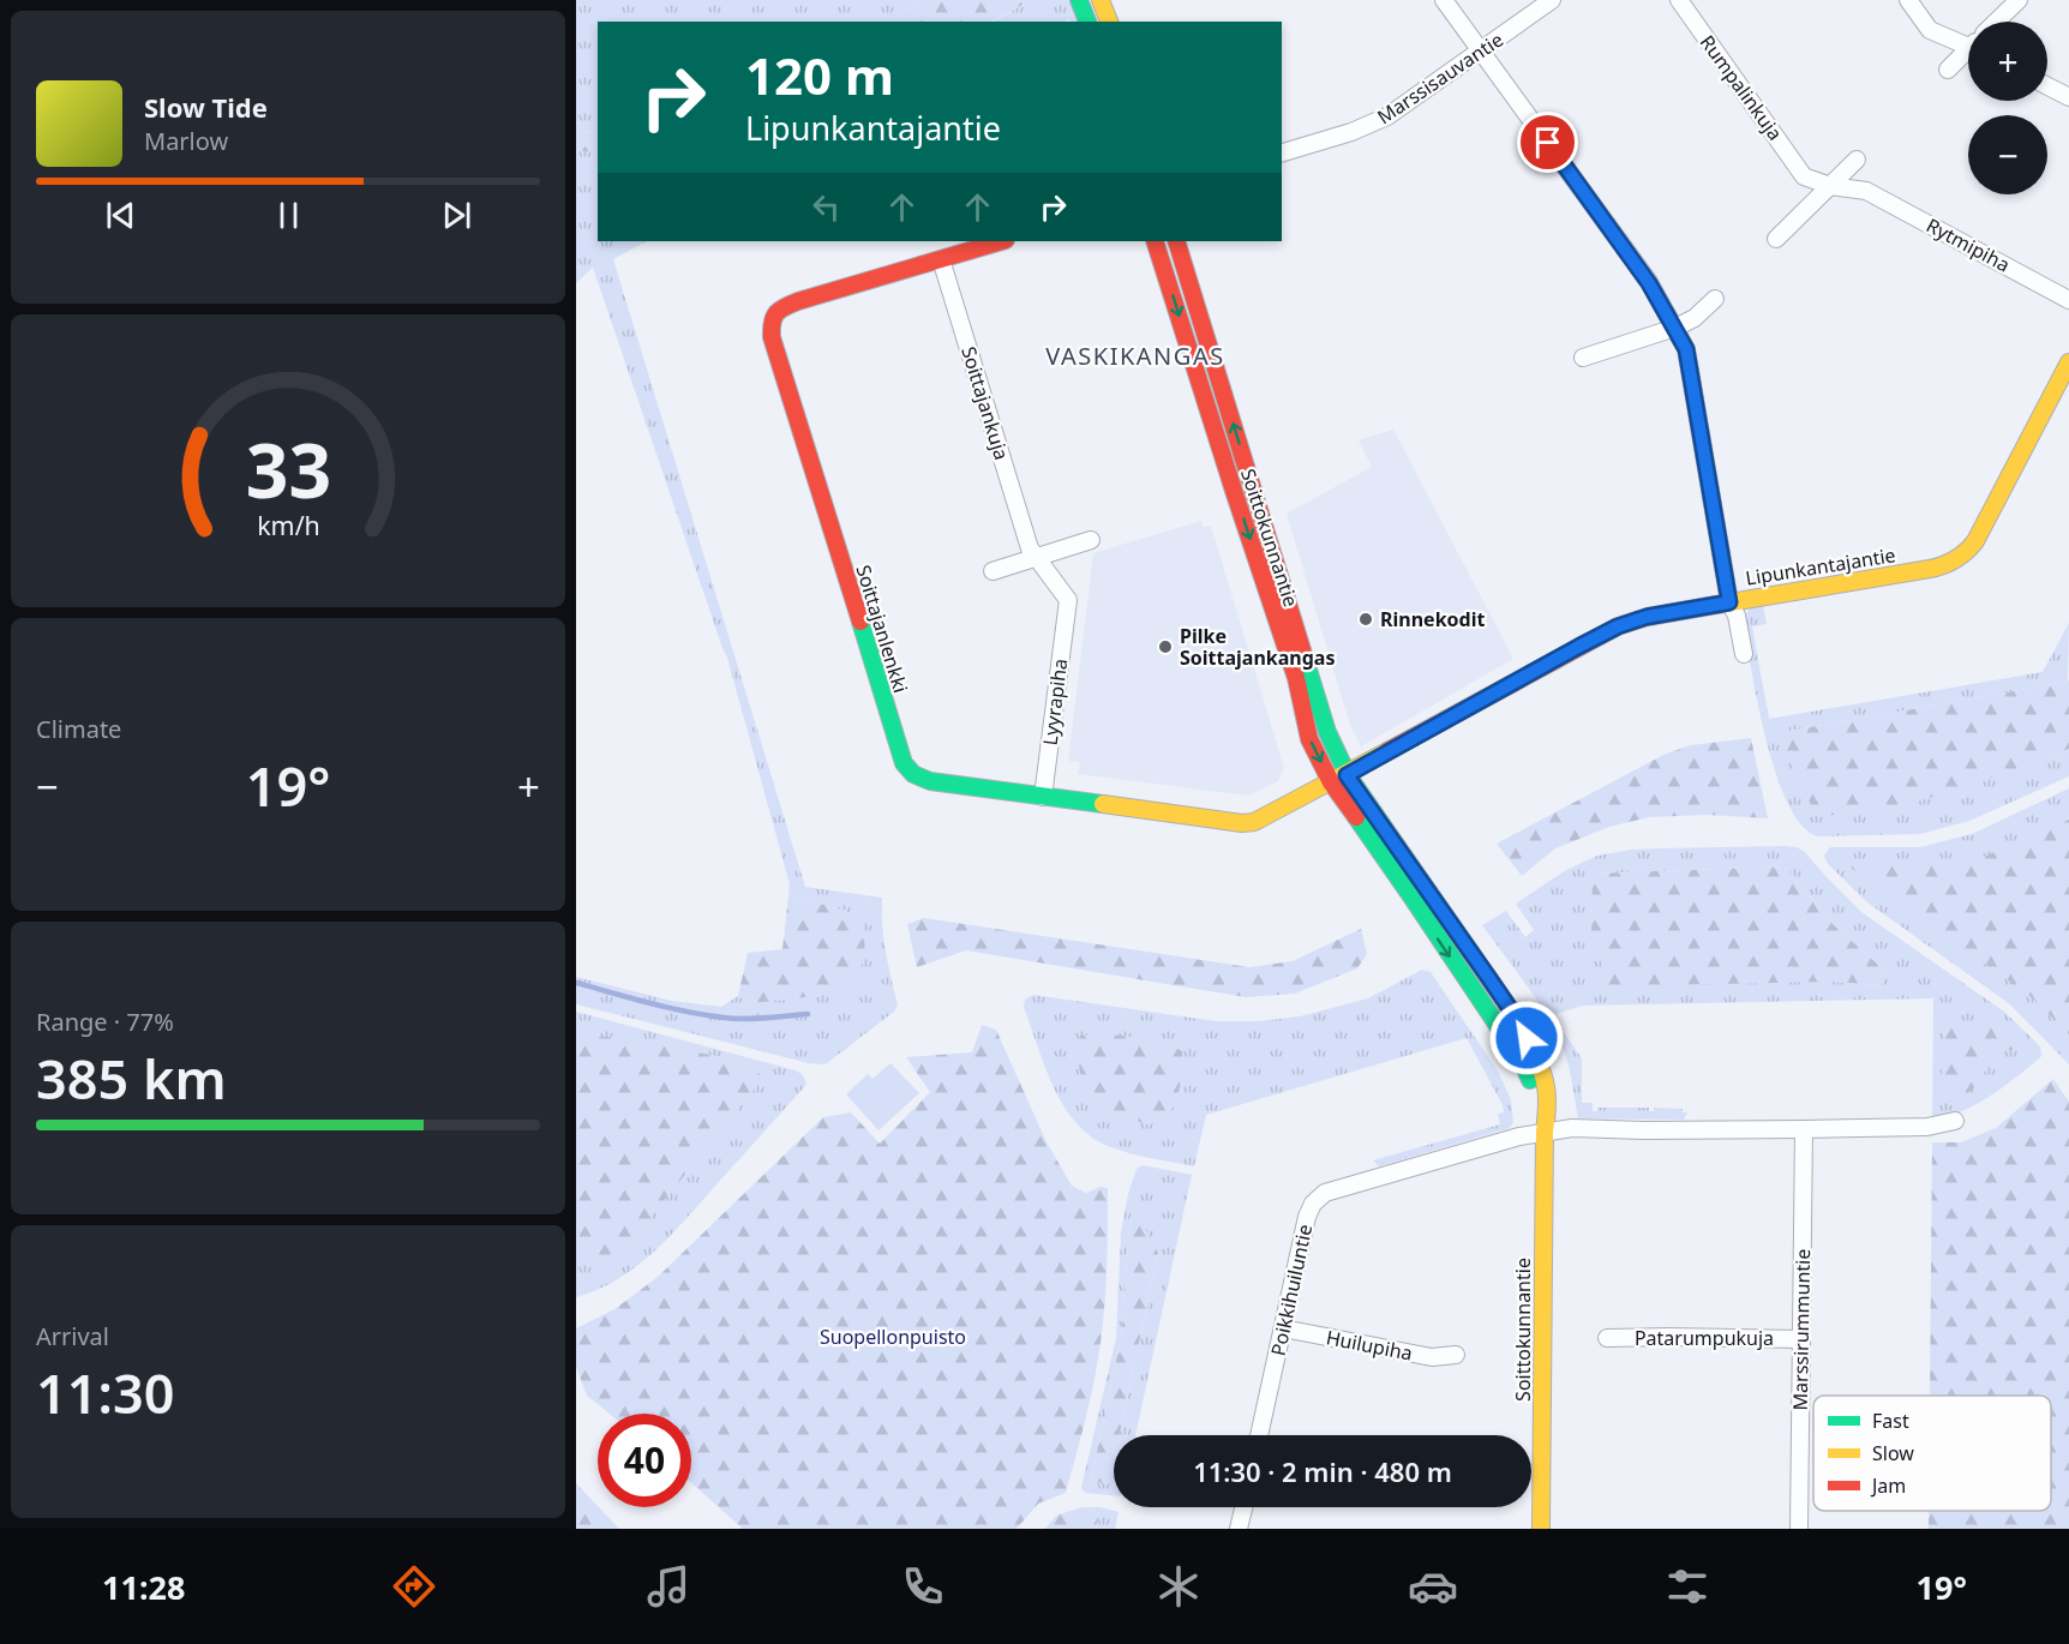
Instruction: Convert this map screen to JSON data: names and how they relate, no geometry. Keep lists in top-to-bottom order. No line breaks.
{"streets":{"street":["Marssisauvantie","Rumpalinkuja","Rytmipiha","Soittajankuja","Soittokunnantie","Lipunkantajantie","Soittajanlenkki","Lyyrapiha","Poikkihuiluntie","Marssirummuntie","Patarumpukuja","Huilupiha"]},"crossings":[["Rumpalinkuja","Rytmipiha"],["Soittajankuja","Soittajanlenkki"],["Soittajankuja","Lyyrapiha"],["Soittokunnantie","Lipunkantajantie"],["Soittokunnantie","Soittajanlenkki"],["Soittokunnantie","Poikkihuiluntie"],["Lipunkantajantie","Soittajanlenkki"],["Soittajanlenkki","Lyyrapiha"],["Poikkihuiluntie","Huilupiha"],["Marssirummuntie","Patarumpukuja"]],"districts":["VASKIKANGAS"],"parks":["Suopellonpuisto"],"places":["Rinnekodit","Pilke Soittajankangas"],"legend":["Fast","Slow","Jam"],"page":{"map_buttons":["+","−"],"turn":["120 m","Lipunkantajantie"],"song":["Slow Tide","Marlow"],"tile":["Climate",["Range · 77%","385 km"],["Arrival","11:30"]],"heat":["−","19°","+"],"limit":"40","trip":"11:30 · 2 min · 480 m","tabs":["11:28","19°"],"gauge":["33","km/h"]}}
